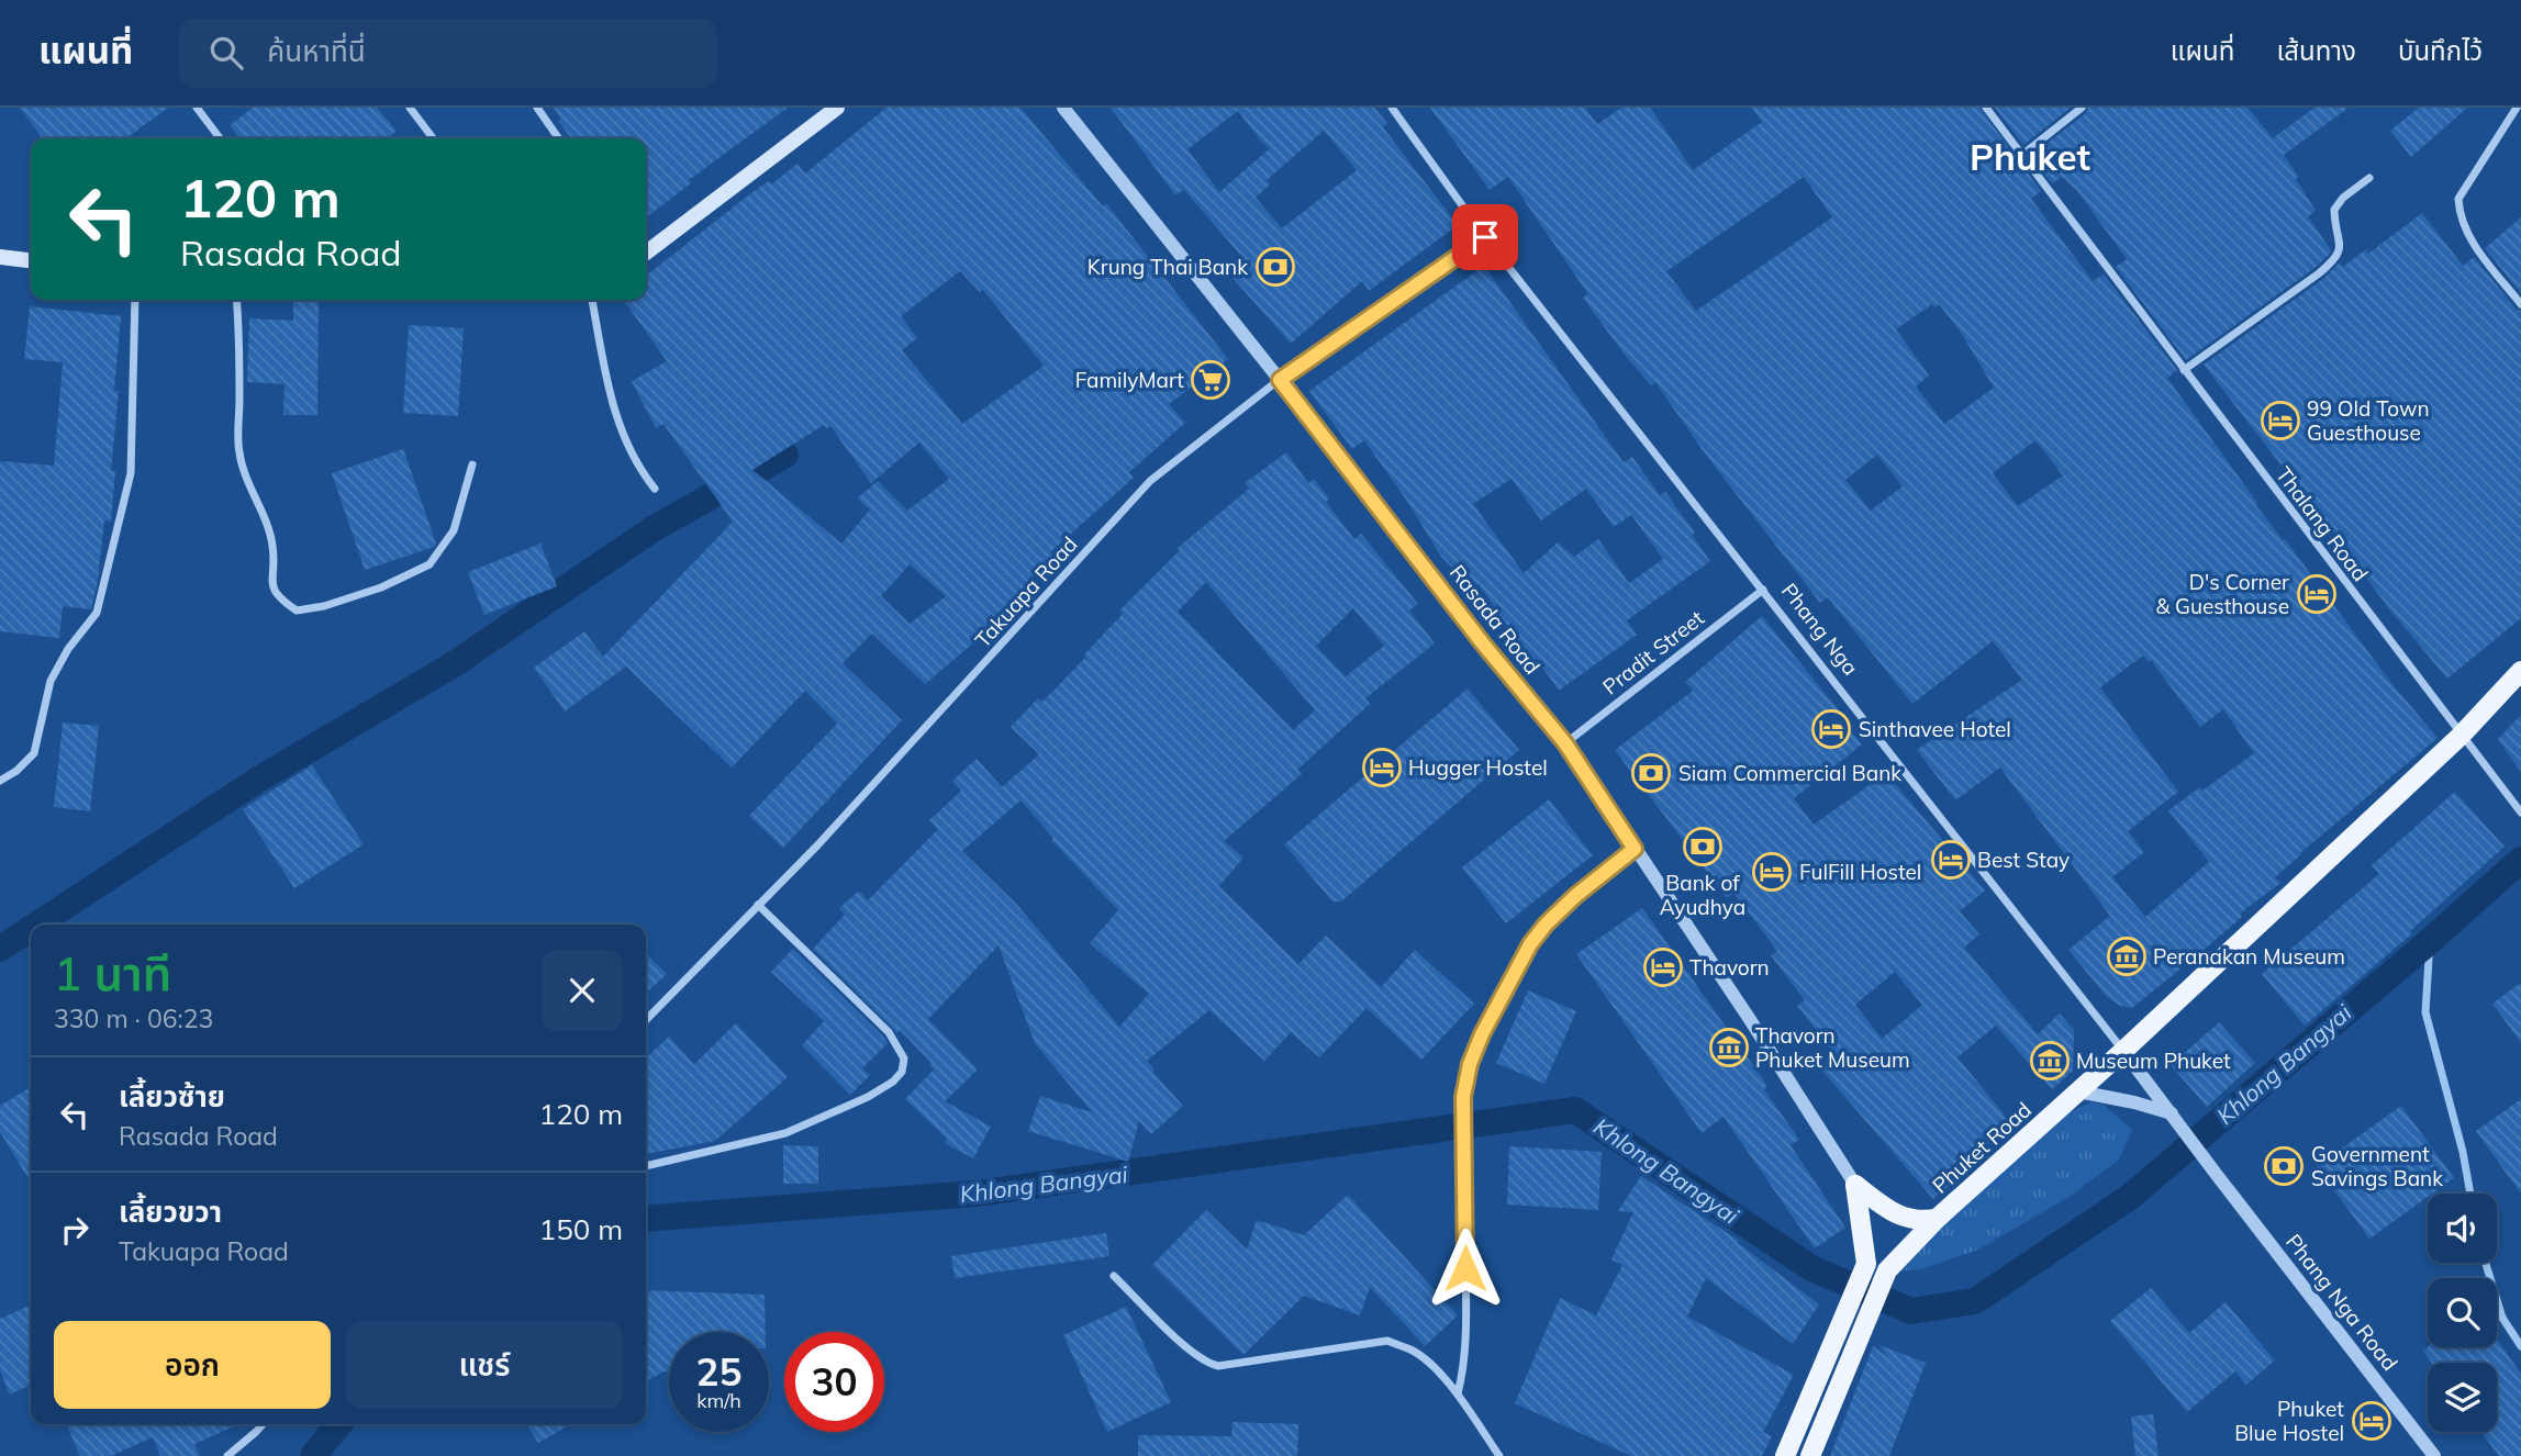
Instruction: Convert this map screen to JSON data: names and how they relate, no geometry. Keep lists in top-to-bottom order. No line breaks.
{"streets":{"main road":["Rasada Road","Phuket Road"],"street":["Thalang Road","Takuapa Road","Phang Nga","Pradit Street","Phang Nga Road"]},"crossings":[["Thalang Road","Phuket Road"],["Takuapa Road","Rasada Road"],["Takuapa Road","Phang Nga"],["Rasada Road","Pradit Street"],["Rasada Road","Phuket Road"],["Phang Nga","Pradit Street"],["Phang Nga","Phuket Road"],["Phang Nga","Phang Nga Road"]],"districts":["Phuket"],"water":["Khlong Bangyai"],"places":{"bank":["Krung Thai Bank","Siam Commercial Bank","Bank of Ayudhya","Government Savings Bank"],"supermarket":["FamilyMart"],"hotel":["99 Old Town Guesthouse","D's Corner & Guesthouse","Sinthavee Hotel","Hugger Hostel","Best Stay","FulFill Hostel","Thavorn","Phuket Blue Hostel"],"museum":["Peranakan Museum","Thavorn Phuket Museum","Museum Phuket"]},"page":{"header":"แผนที่","search":"ค้นหาที่นี่","nav":["แผนที่","เส้นทาง","บันทึกไว้"],"turn":["120 m","Rasada Road"],"heading":["1 นาที","330 m · 06:23"],"list":[{"name":"เลี้ยวซ้าย","note":"Rasada Road","value":"120 m"},{"name":"เลี้ยวขวา","note":"Takuapa Road","value":"150 m"}],"buttons":["ออก","แชร์"],"speed":"25 km/h","limit":"30"}}
